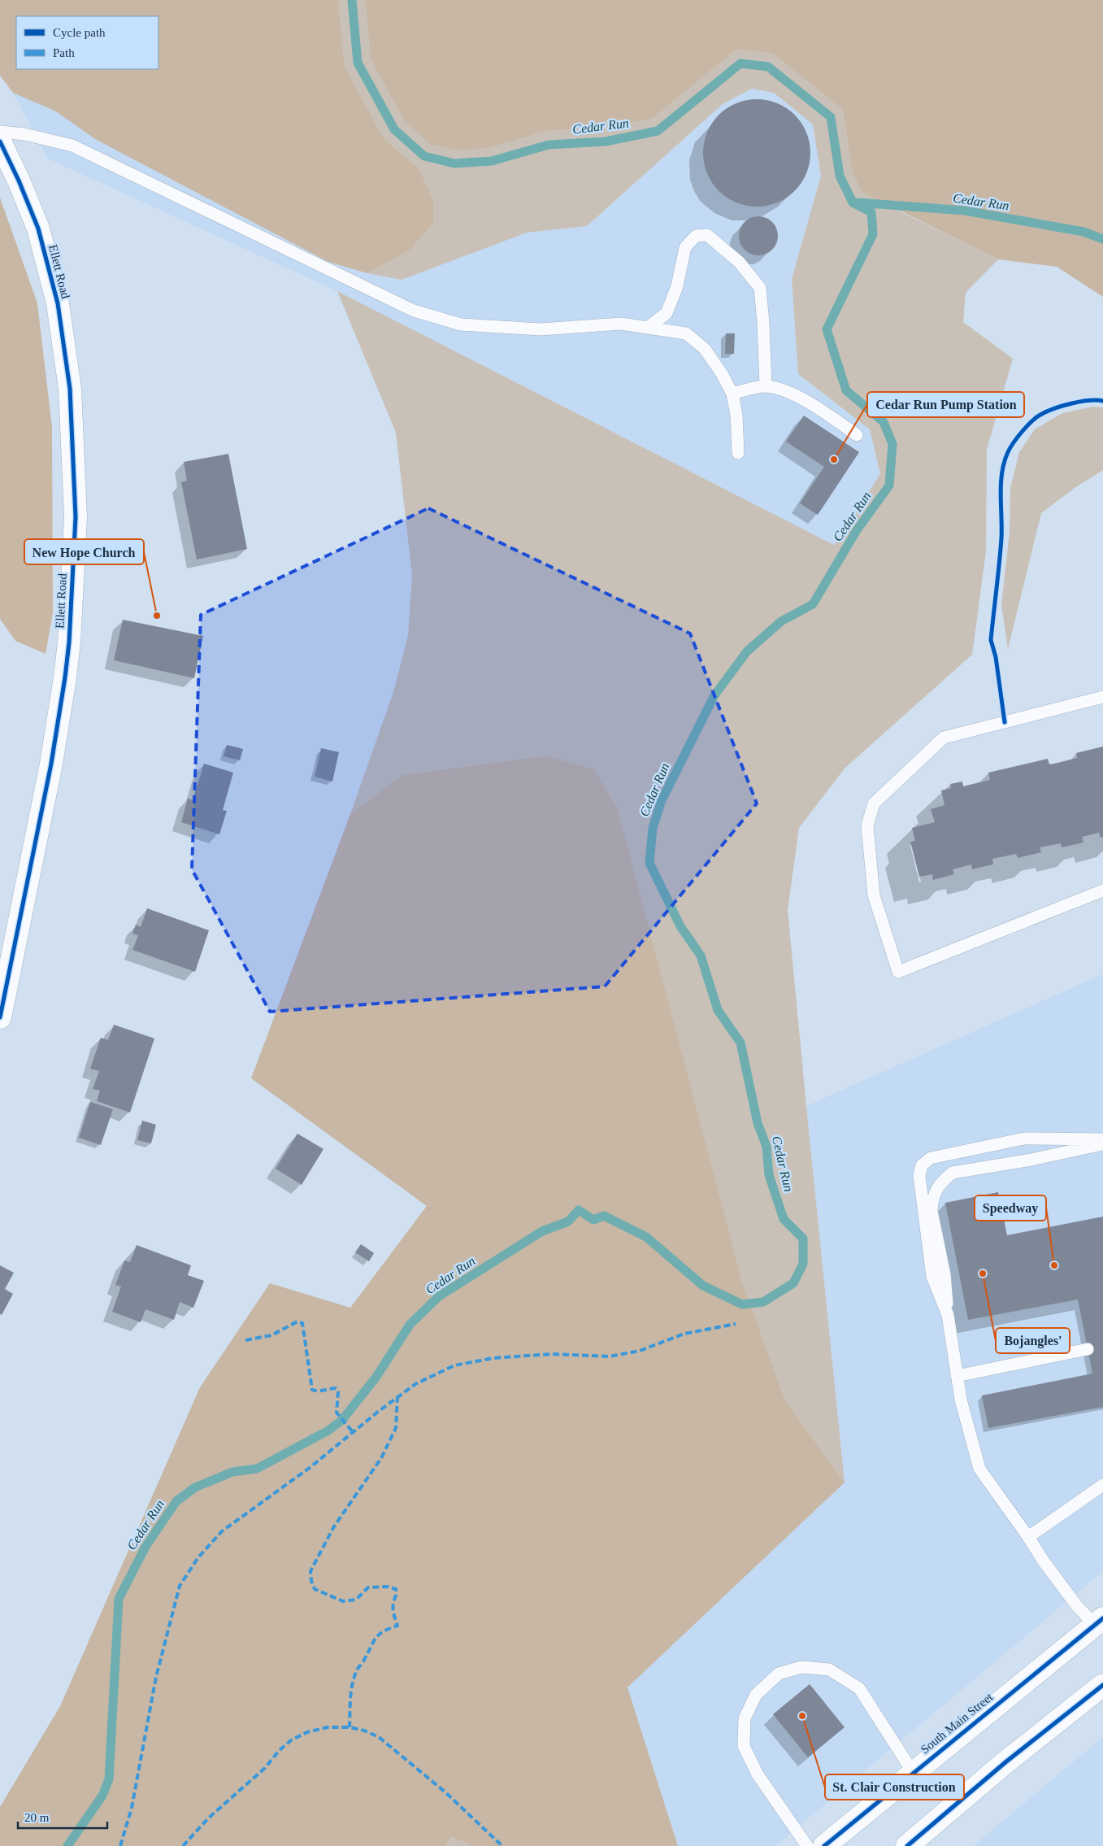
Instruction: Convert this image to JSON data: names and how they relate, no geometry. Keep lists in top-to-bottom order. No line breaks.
{"streets":{"street":["Ellett Road","South Main Street"]},"water":["Cedar Run"],"places":["Cedar Run Pump Station","New Hope Church","Speedway","Bojangles'","St. Clair Construction"],"legend":["Cycle path","Path"],"scale_bar":"20 m"}
